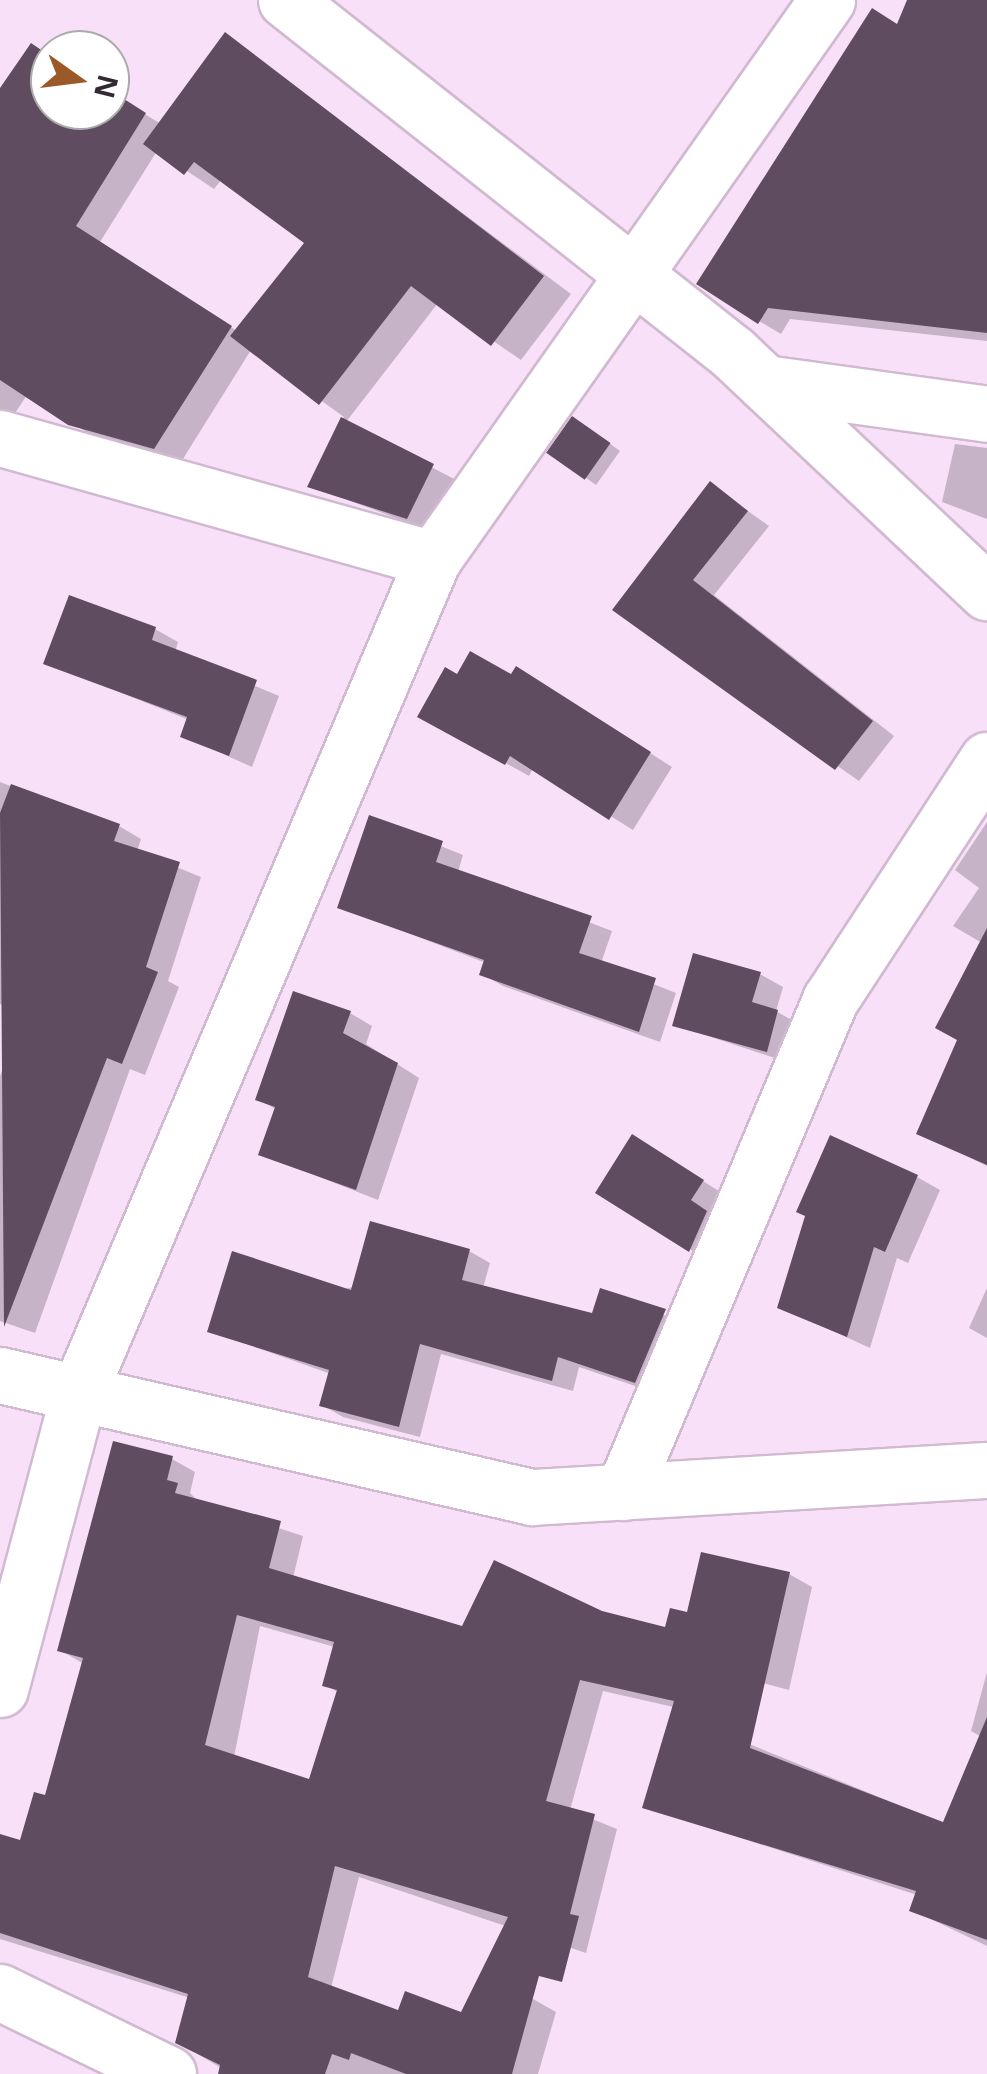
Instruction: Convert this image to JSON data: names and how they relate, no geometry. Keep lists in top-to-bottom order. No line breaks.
{"north":"right"}
